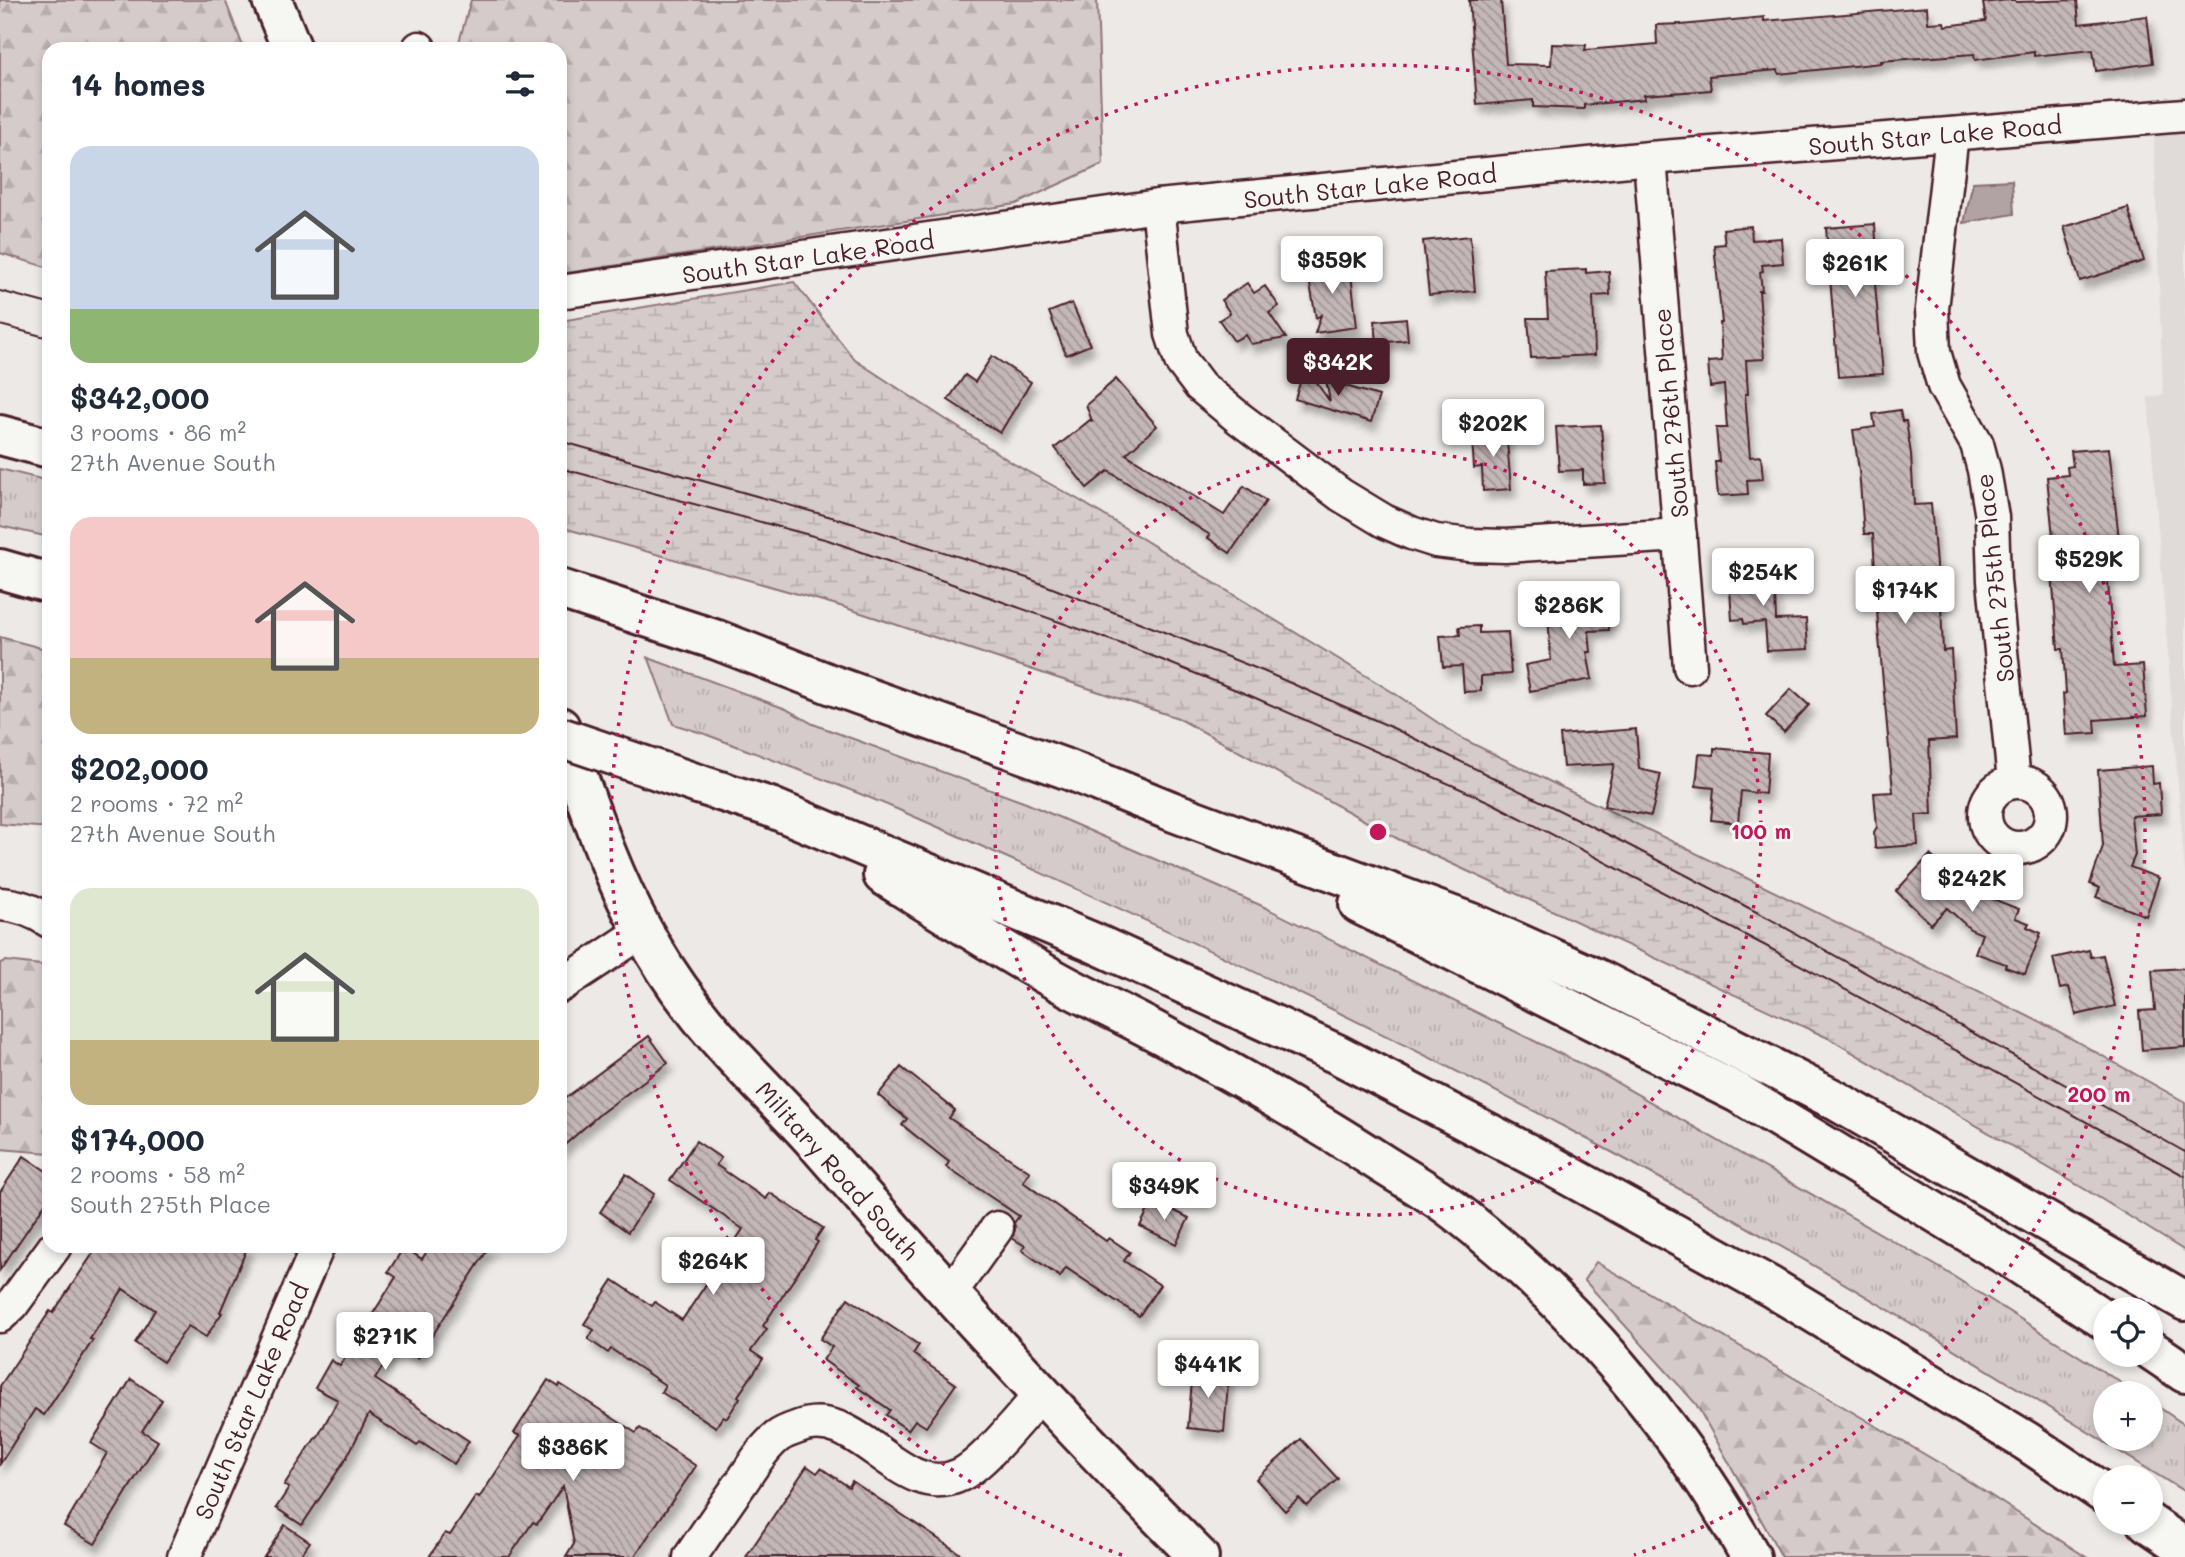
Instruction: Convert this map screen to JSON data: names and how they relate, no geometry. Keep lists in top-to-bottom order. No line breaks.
{"streets":{"main road":["Military Road South"],"street":["South Star Lake Road","South 276th Place","South 275th Place"]},"crossings":[["South Star Lake Road","South 276th Place"],["South Star Lake Road","South 275th Place"]],"page":{"heading":"14 homes","list":[{"name":"$342,000","note":"3 rooms · 86 m² · 27th Avenue South"},{"name":"$202,000","note":"2 rooms · 72 m² · 27th Avenue South"},{"name":"$174,000","note":"2 rooms · 58 m² · South 275th Place"}],"price":["$359K","$261K","$342K","$202K","$529K","$254K","$174K","$286K","$242K","$349K","$264K","$271K","$441K","$386K"],"map_buttons":["+","−"]},"rings":["100 m","200 m"]}
